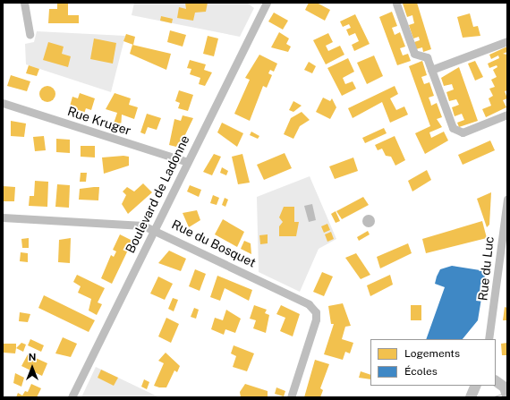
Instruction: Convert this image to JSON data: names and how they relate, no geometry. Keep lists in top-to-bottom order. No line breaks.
{"streets":{"street":["Rue Kruger","Boulevard de Ladonne","Rue du Bosquet","Rue du Luc"]},"crossings":[["Rue Kruger","Boulevard de Ladonne"],["Boulevard de Ladonne","Rue du Bosquet"]],"legend":["Logements","Écoles"],"north":"top"}
